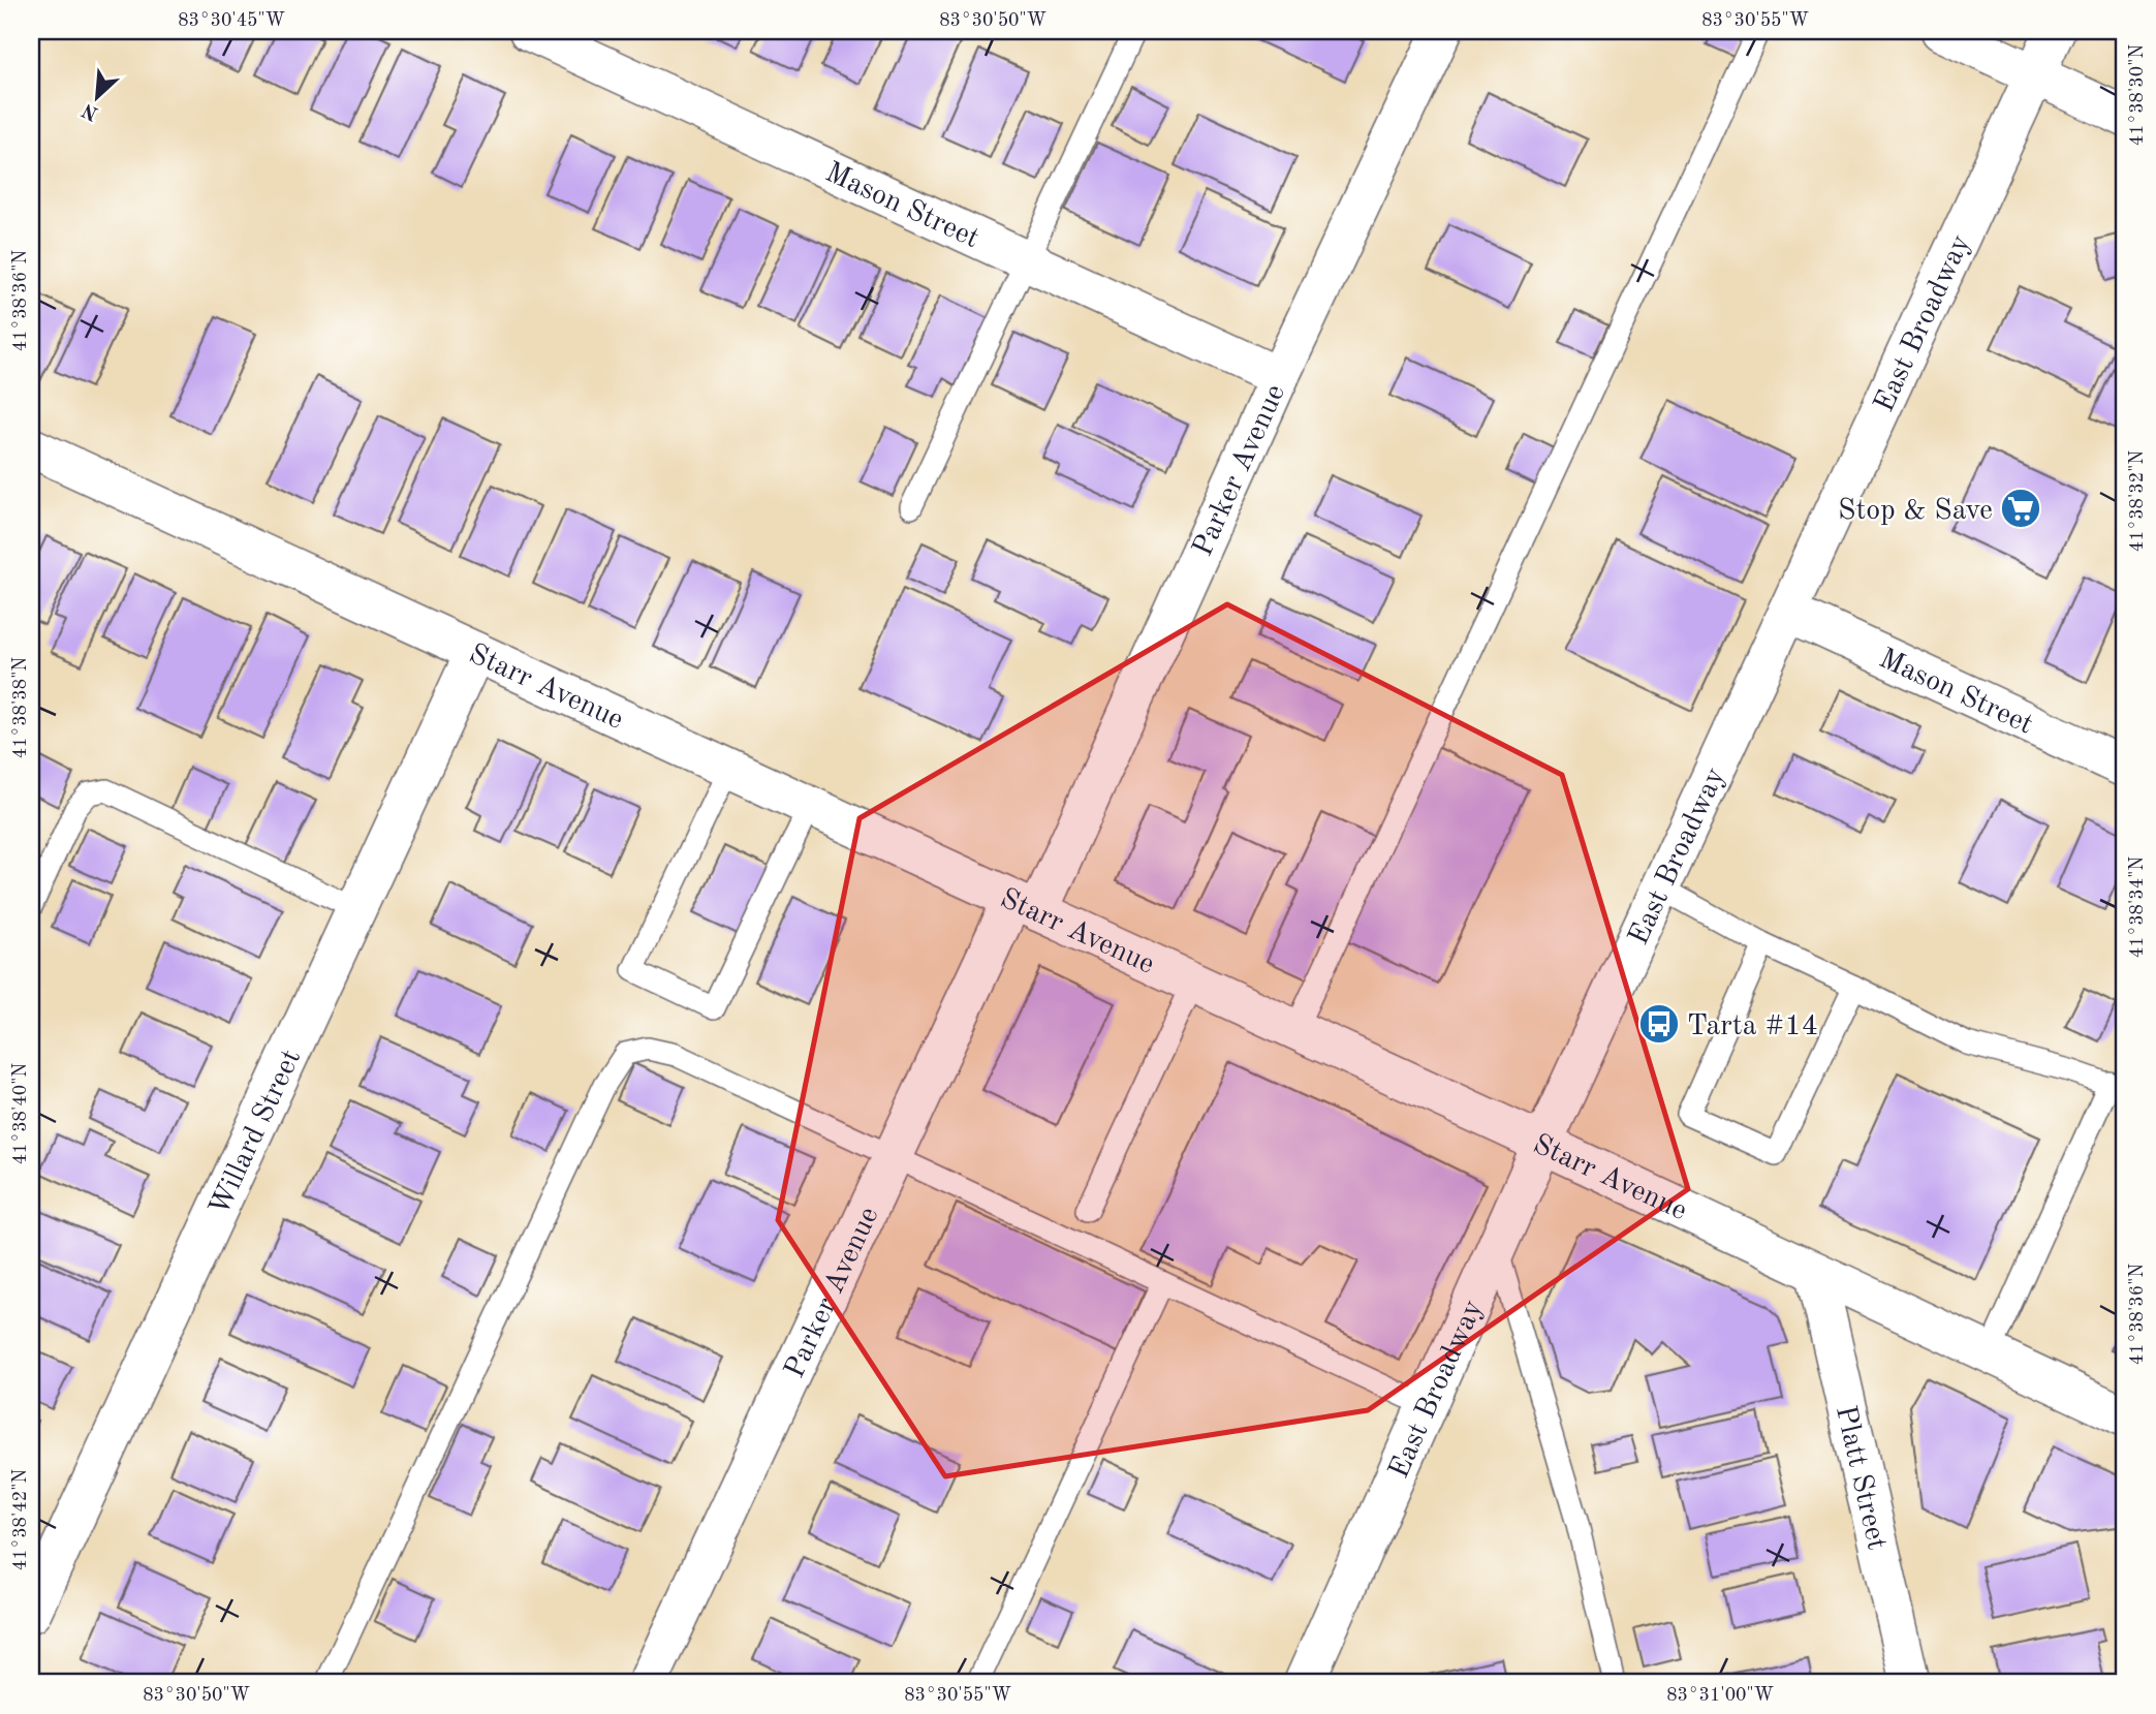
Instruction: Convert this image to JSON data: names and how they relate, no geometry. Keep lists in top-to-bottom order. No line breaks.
{"streets":{"street":["Mason Street","East Broadway","Parker Avenue","Starr Avenue","Willard Street","Platt Street"]},"crossings":[["Mason Street","East Broadway"],["Mason Street","Parker Avenue"],["East Broadway","Starr Avenue"],["Parker Avenue","Starr Avenue"],["Starr Avenue","Willard Street"],["Starr Avenue","Platt Street"]],"places":{"supermarket":["Stop & Save"],"bus stop":["Tarta #14"]},"north":"bottom left","coordinates":["83°30'45\"W","83°30'50\"W","83°30'55\"W","41°38'30\"N","41°38'36\"N","41°38'32\"N","41°38'38\"N","41°38'34\"N","41°38'40\"N","41°38'42\"N","83°31'00\"W"]}
